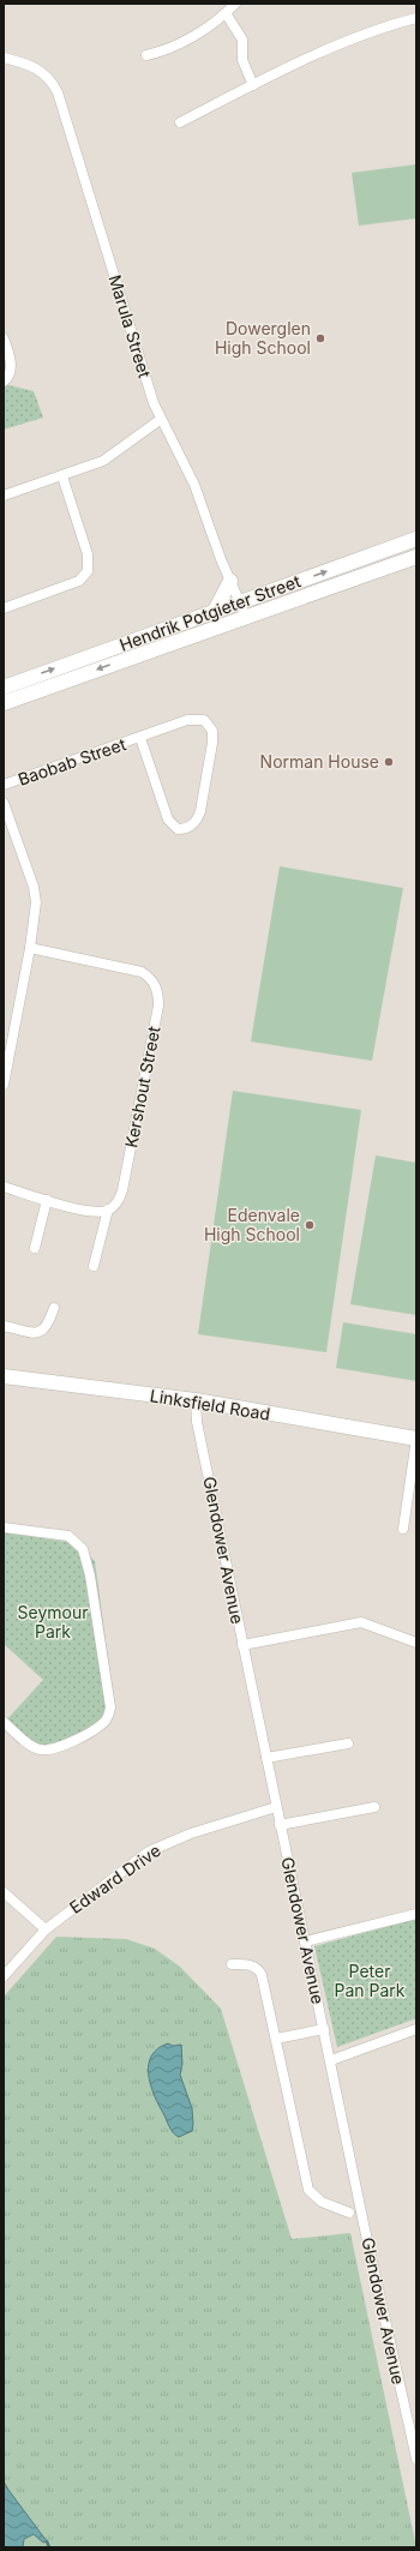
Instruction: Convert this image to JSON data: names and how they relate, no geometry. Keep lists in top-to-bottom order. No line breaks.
{"streets":{"street":["Marula Street","Hendrik Potgieter Street","Baobab Street","Kershout Street","Linksfield Road","Glendower Avenue","Edward Drive"]},"crossings":[["Marula Street","Hendrik Potgieter Street"],["Linksfield Road","Glendower Avenue"],["Glendower Avenue","Edward Drive"]],"parks":["Seymour Park","Peter Pan Park"],"places":["Dowerglen High School","Norman House","Edenvale High School"]}
